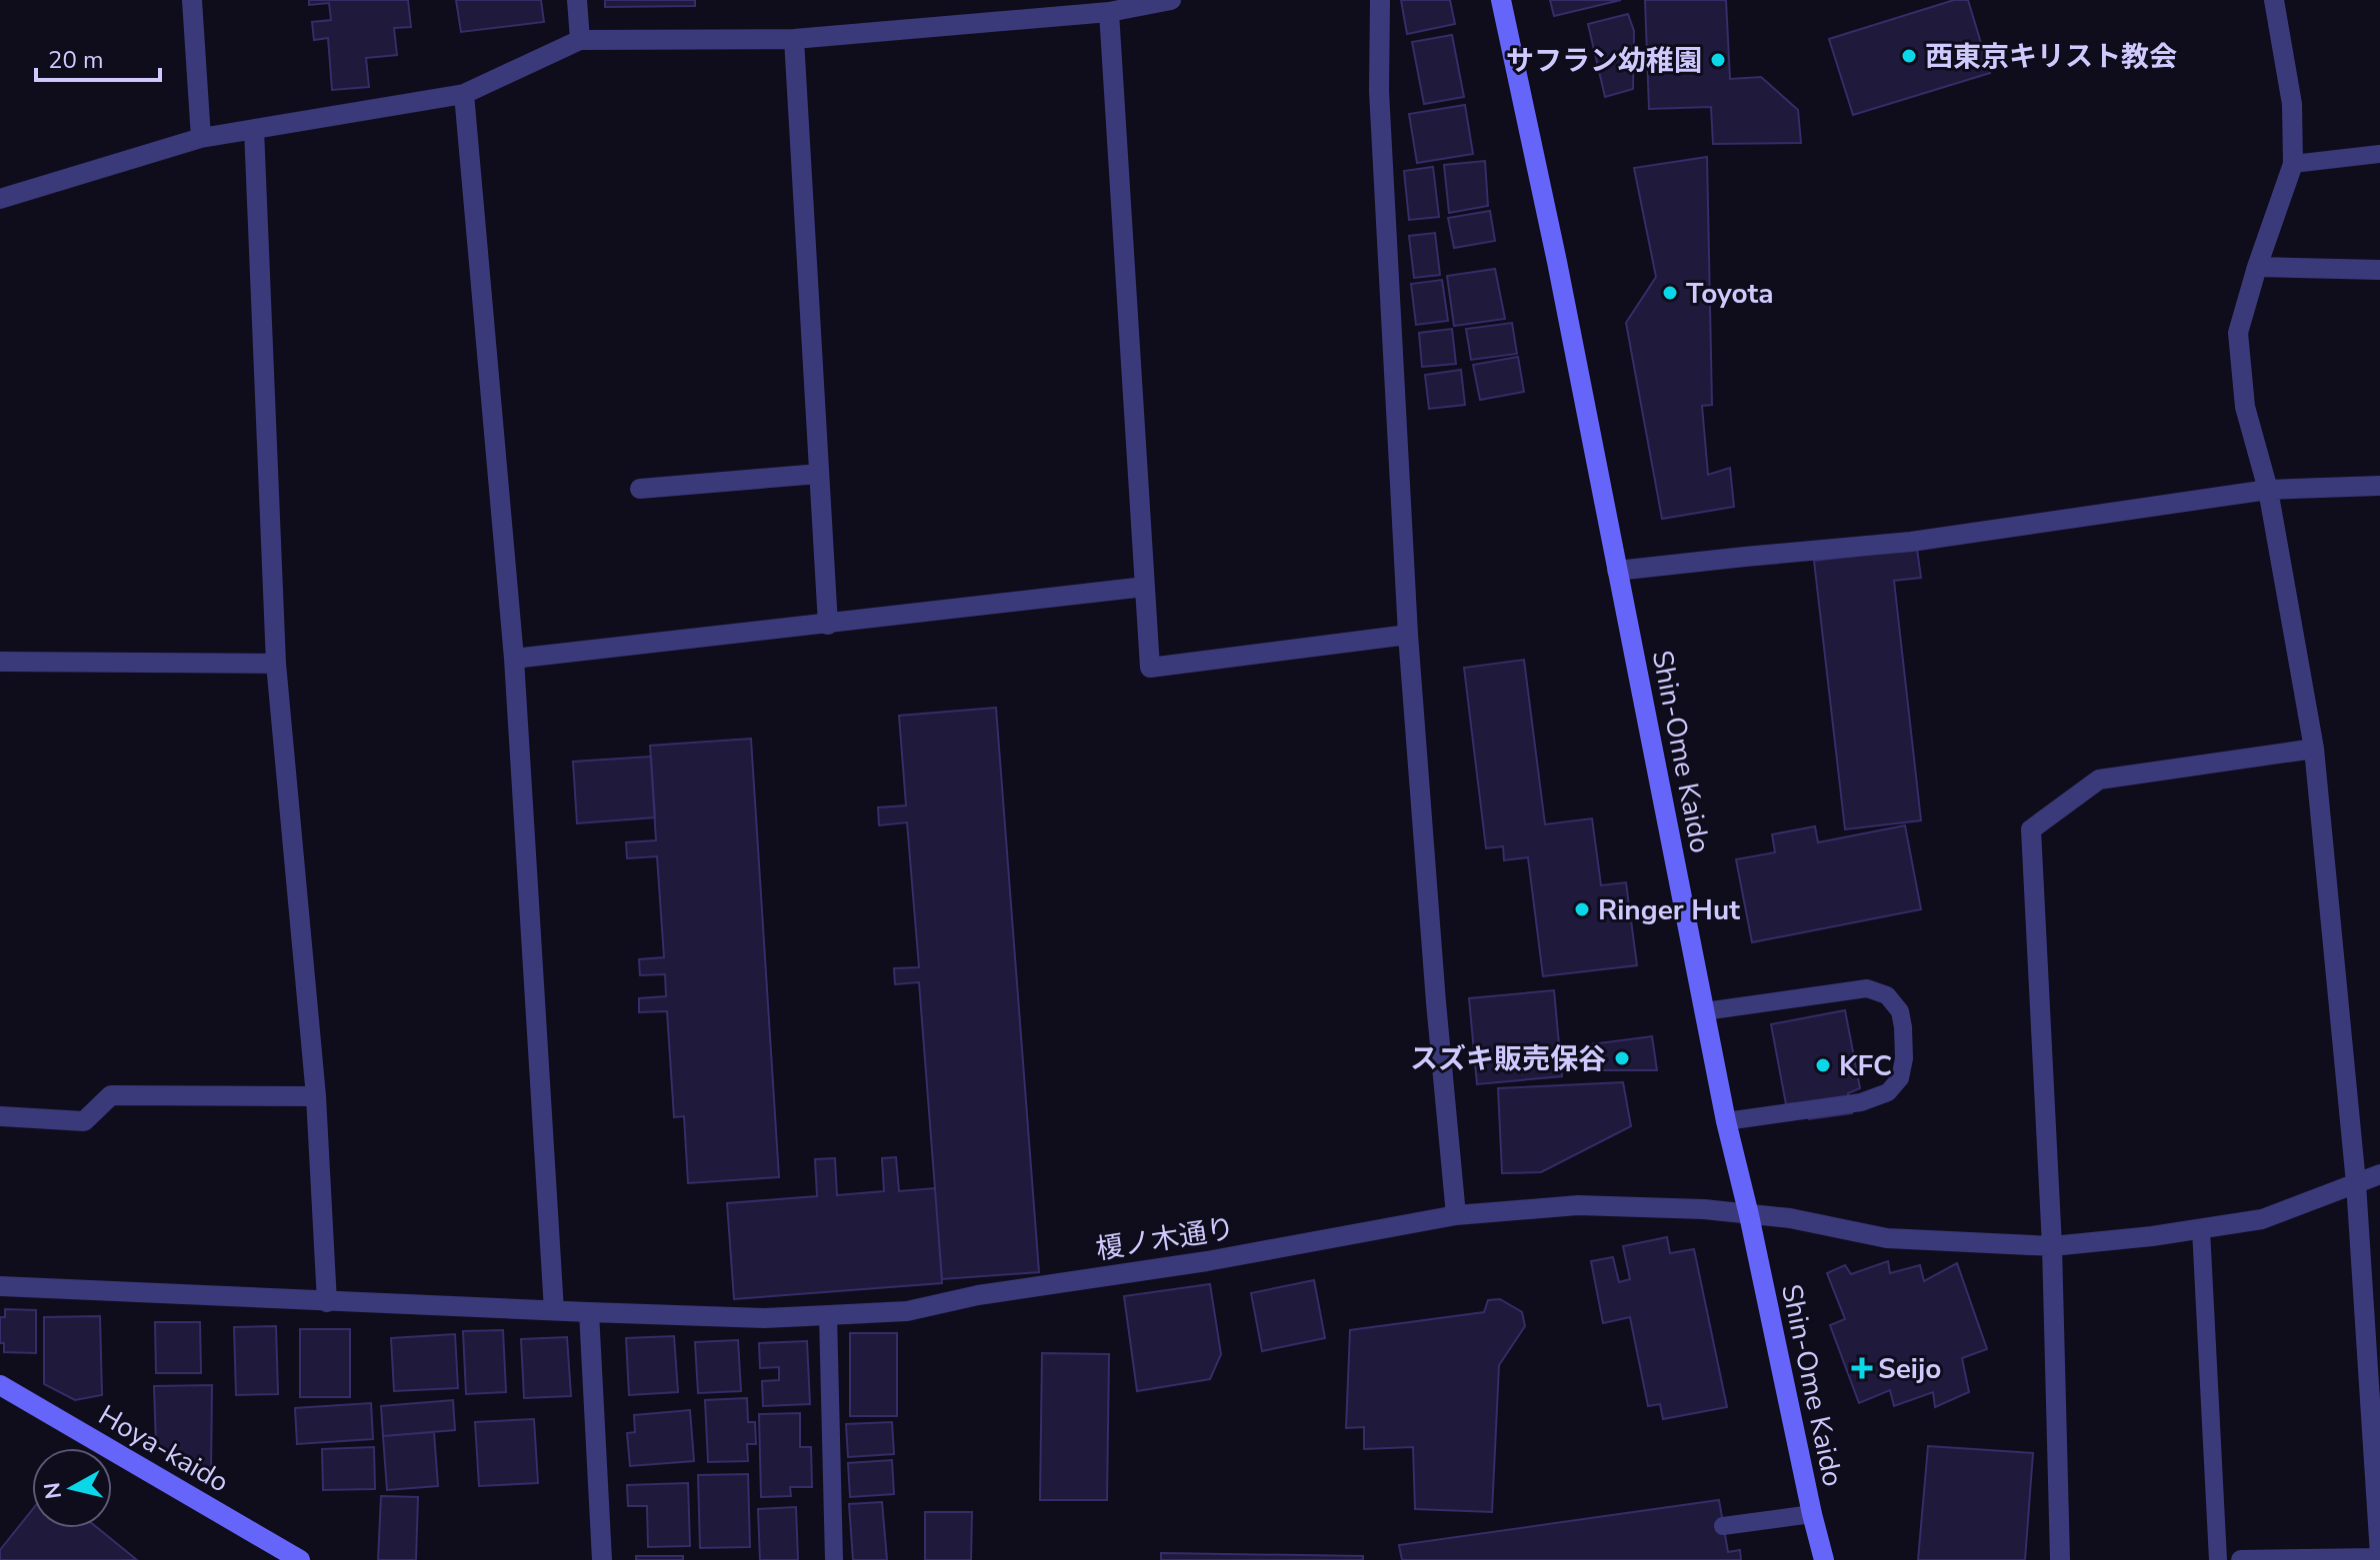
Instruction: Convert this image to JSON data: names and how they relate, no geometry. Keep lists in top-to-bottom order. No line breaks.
{"streets":{"main road":["Shin-Ome Kaido","Hoya-kaido"],"street":["榎ノ木通り"]},"crossings":[["Shin-Ome Kaido","榎ノ木通り"]],"places":{"other":["西東京キリスト教会","サフラン幼稚園","Toyota","Ringer Hut","スズキ販売保谷","KFC"],"health":["Seijo"]},"scale_bar":"20 m","north":"left"}
